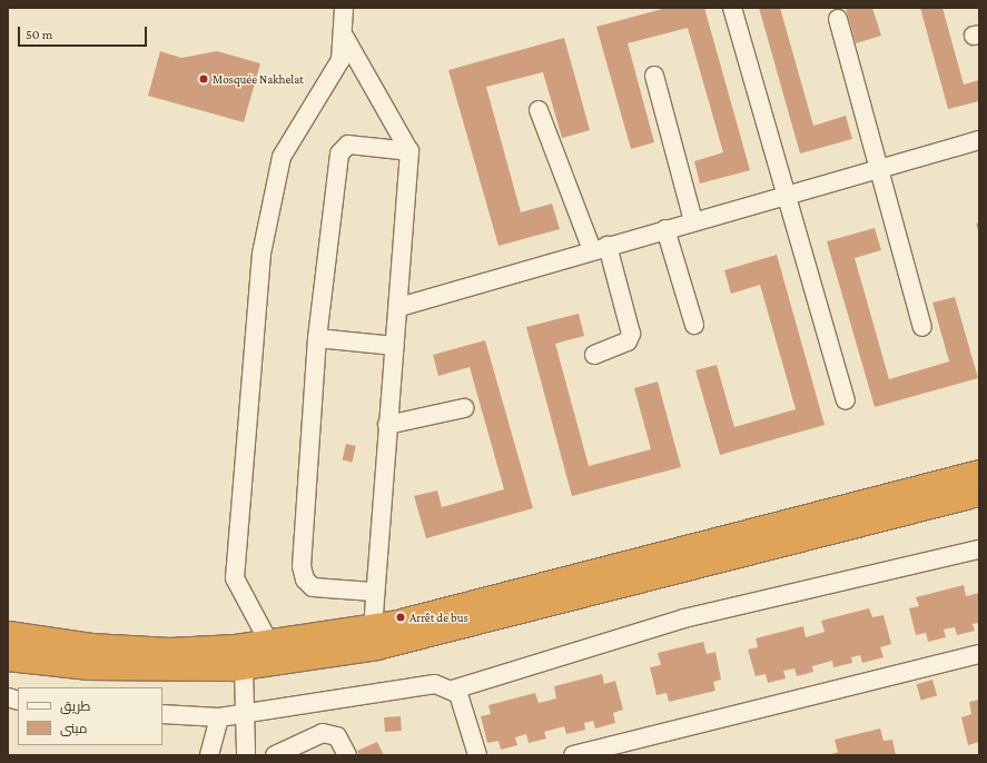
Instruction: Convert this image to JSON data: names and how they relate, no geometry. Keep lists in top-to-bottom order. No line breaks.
{"places":["Mosquée Nakhelat","Arrêt de bus"],"legend":["طريق","مبنى"],"scale_bar":"50 m"}
